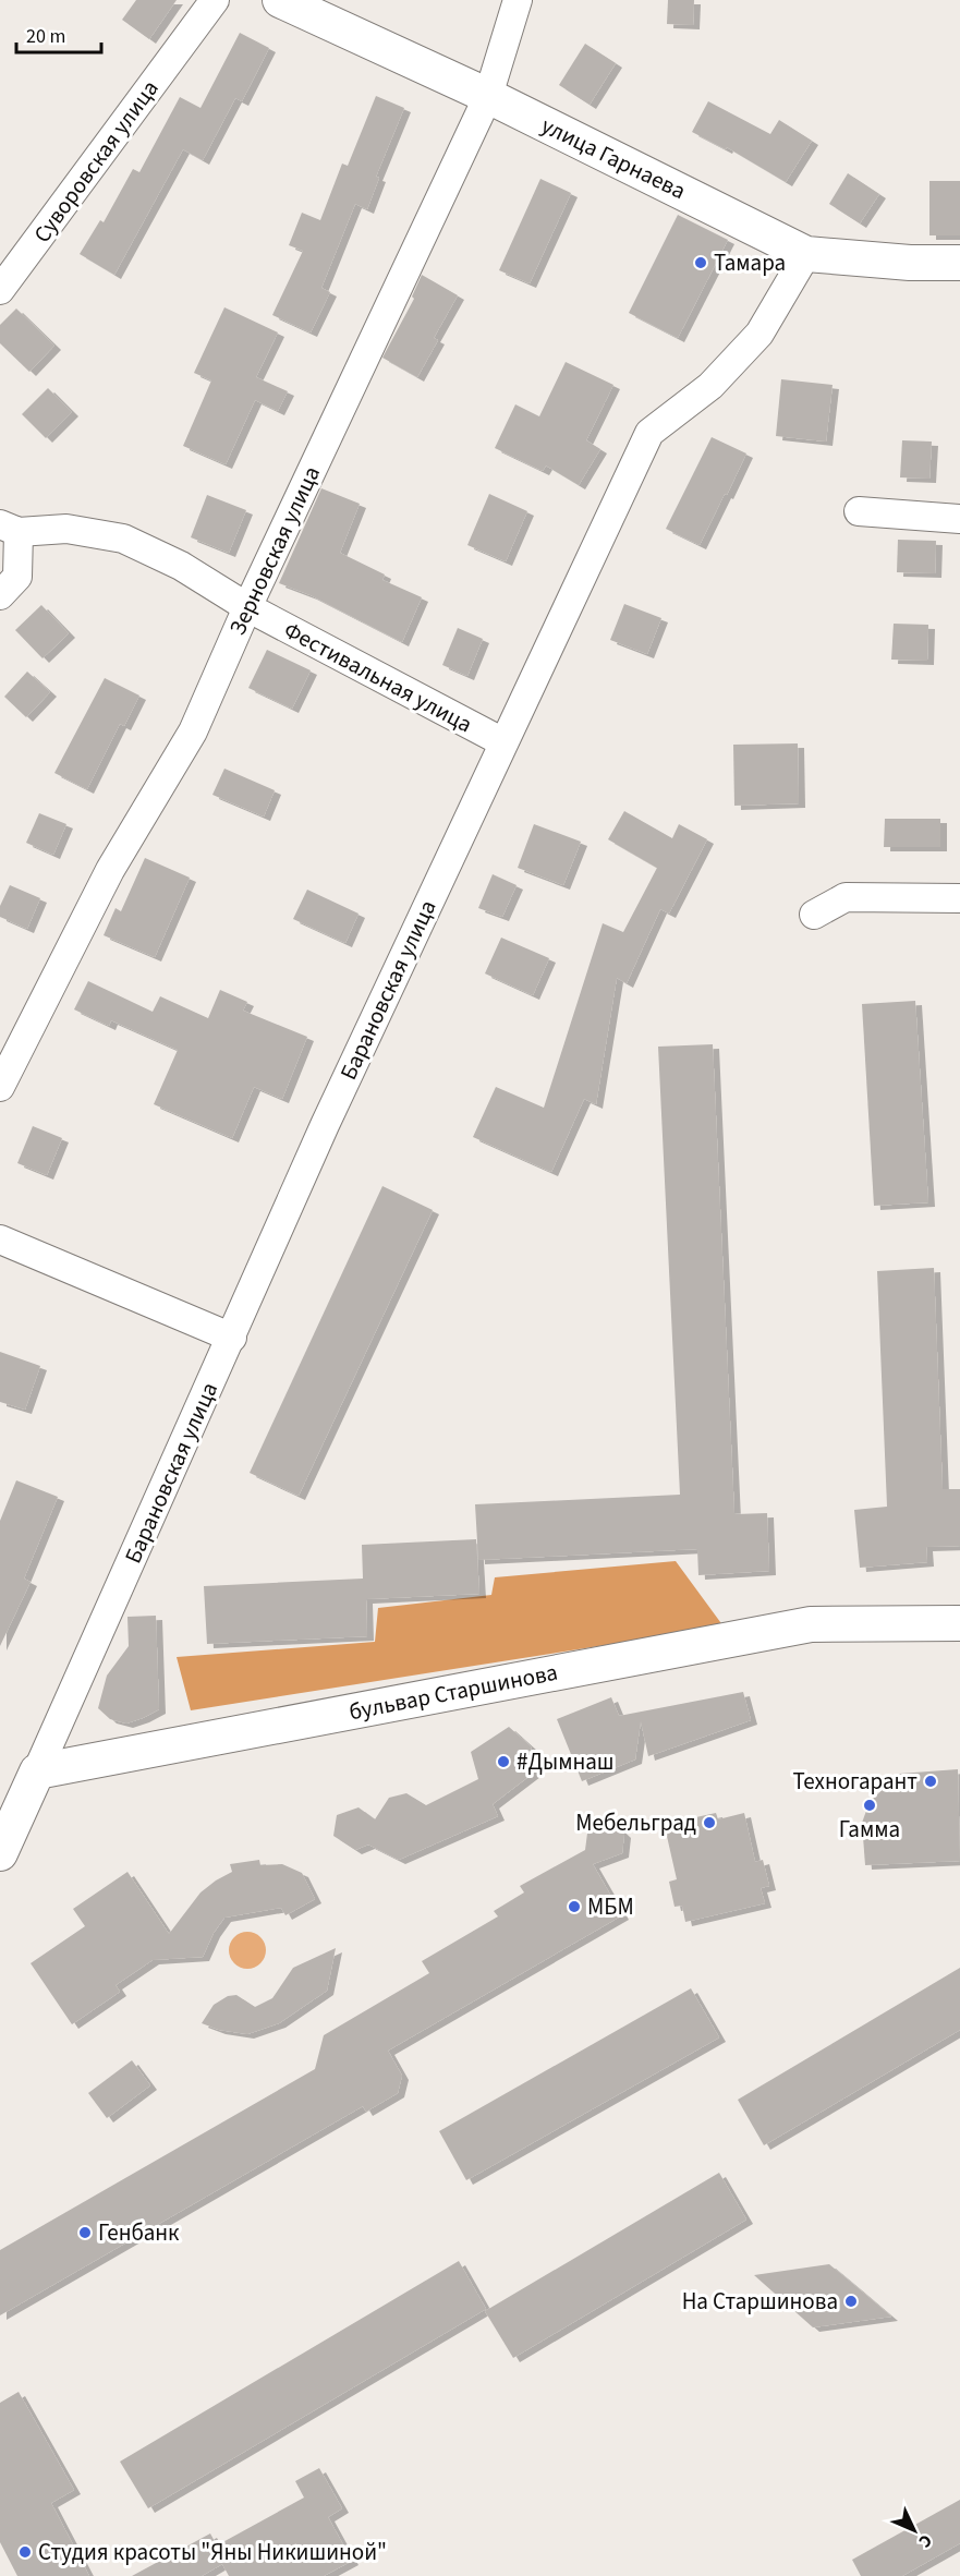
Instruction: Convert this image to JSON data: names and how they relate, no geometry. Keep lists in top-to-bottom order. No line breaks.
{"streets":{"street":["улица Гарнаева","Суворовская улица","Зерновская улица","Фестивальная улица","Барановская улица","бульвар Старшинова"]},"crossings":[["улица Гарнаева","Зерновская улица"],["улица Гарнаева","Барановская улица"],["Зерновская улица","Фестивальная улица"],["Фестивальная улица","Барановская улица"],["Барановская улица","бульвар Старшинова"]],"places":["Тамара","#Дымнаш","Техногарант","Гамма","Мебельград","МБМ","Генбанк","На Старшинова","Студия красоты \"Яны Никишиной\""],"scale_bar":"20 m","north":"bottom right"}
